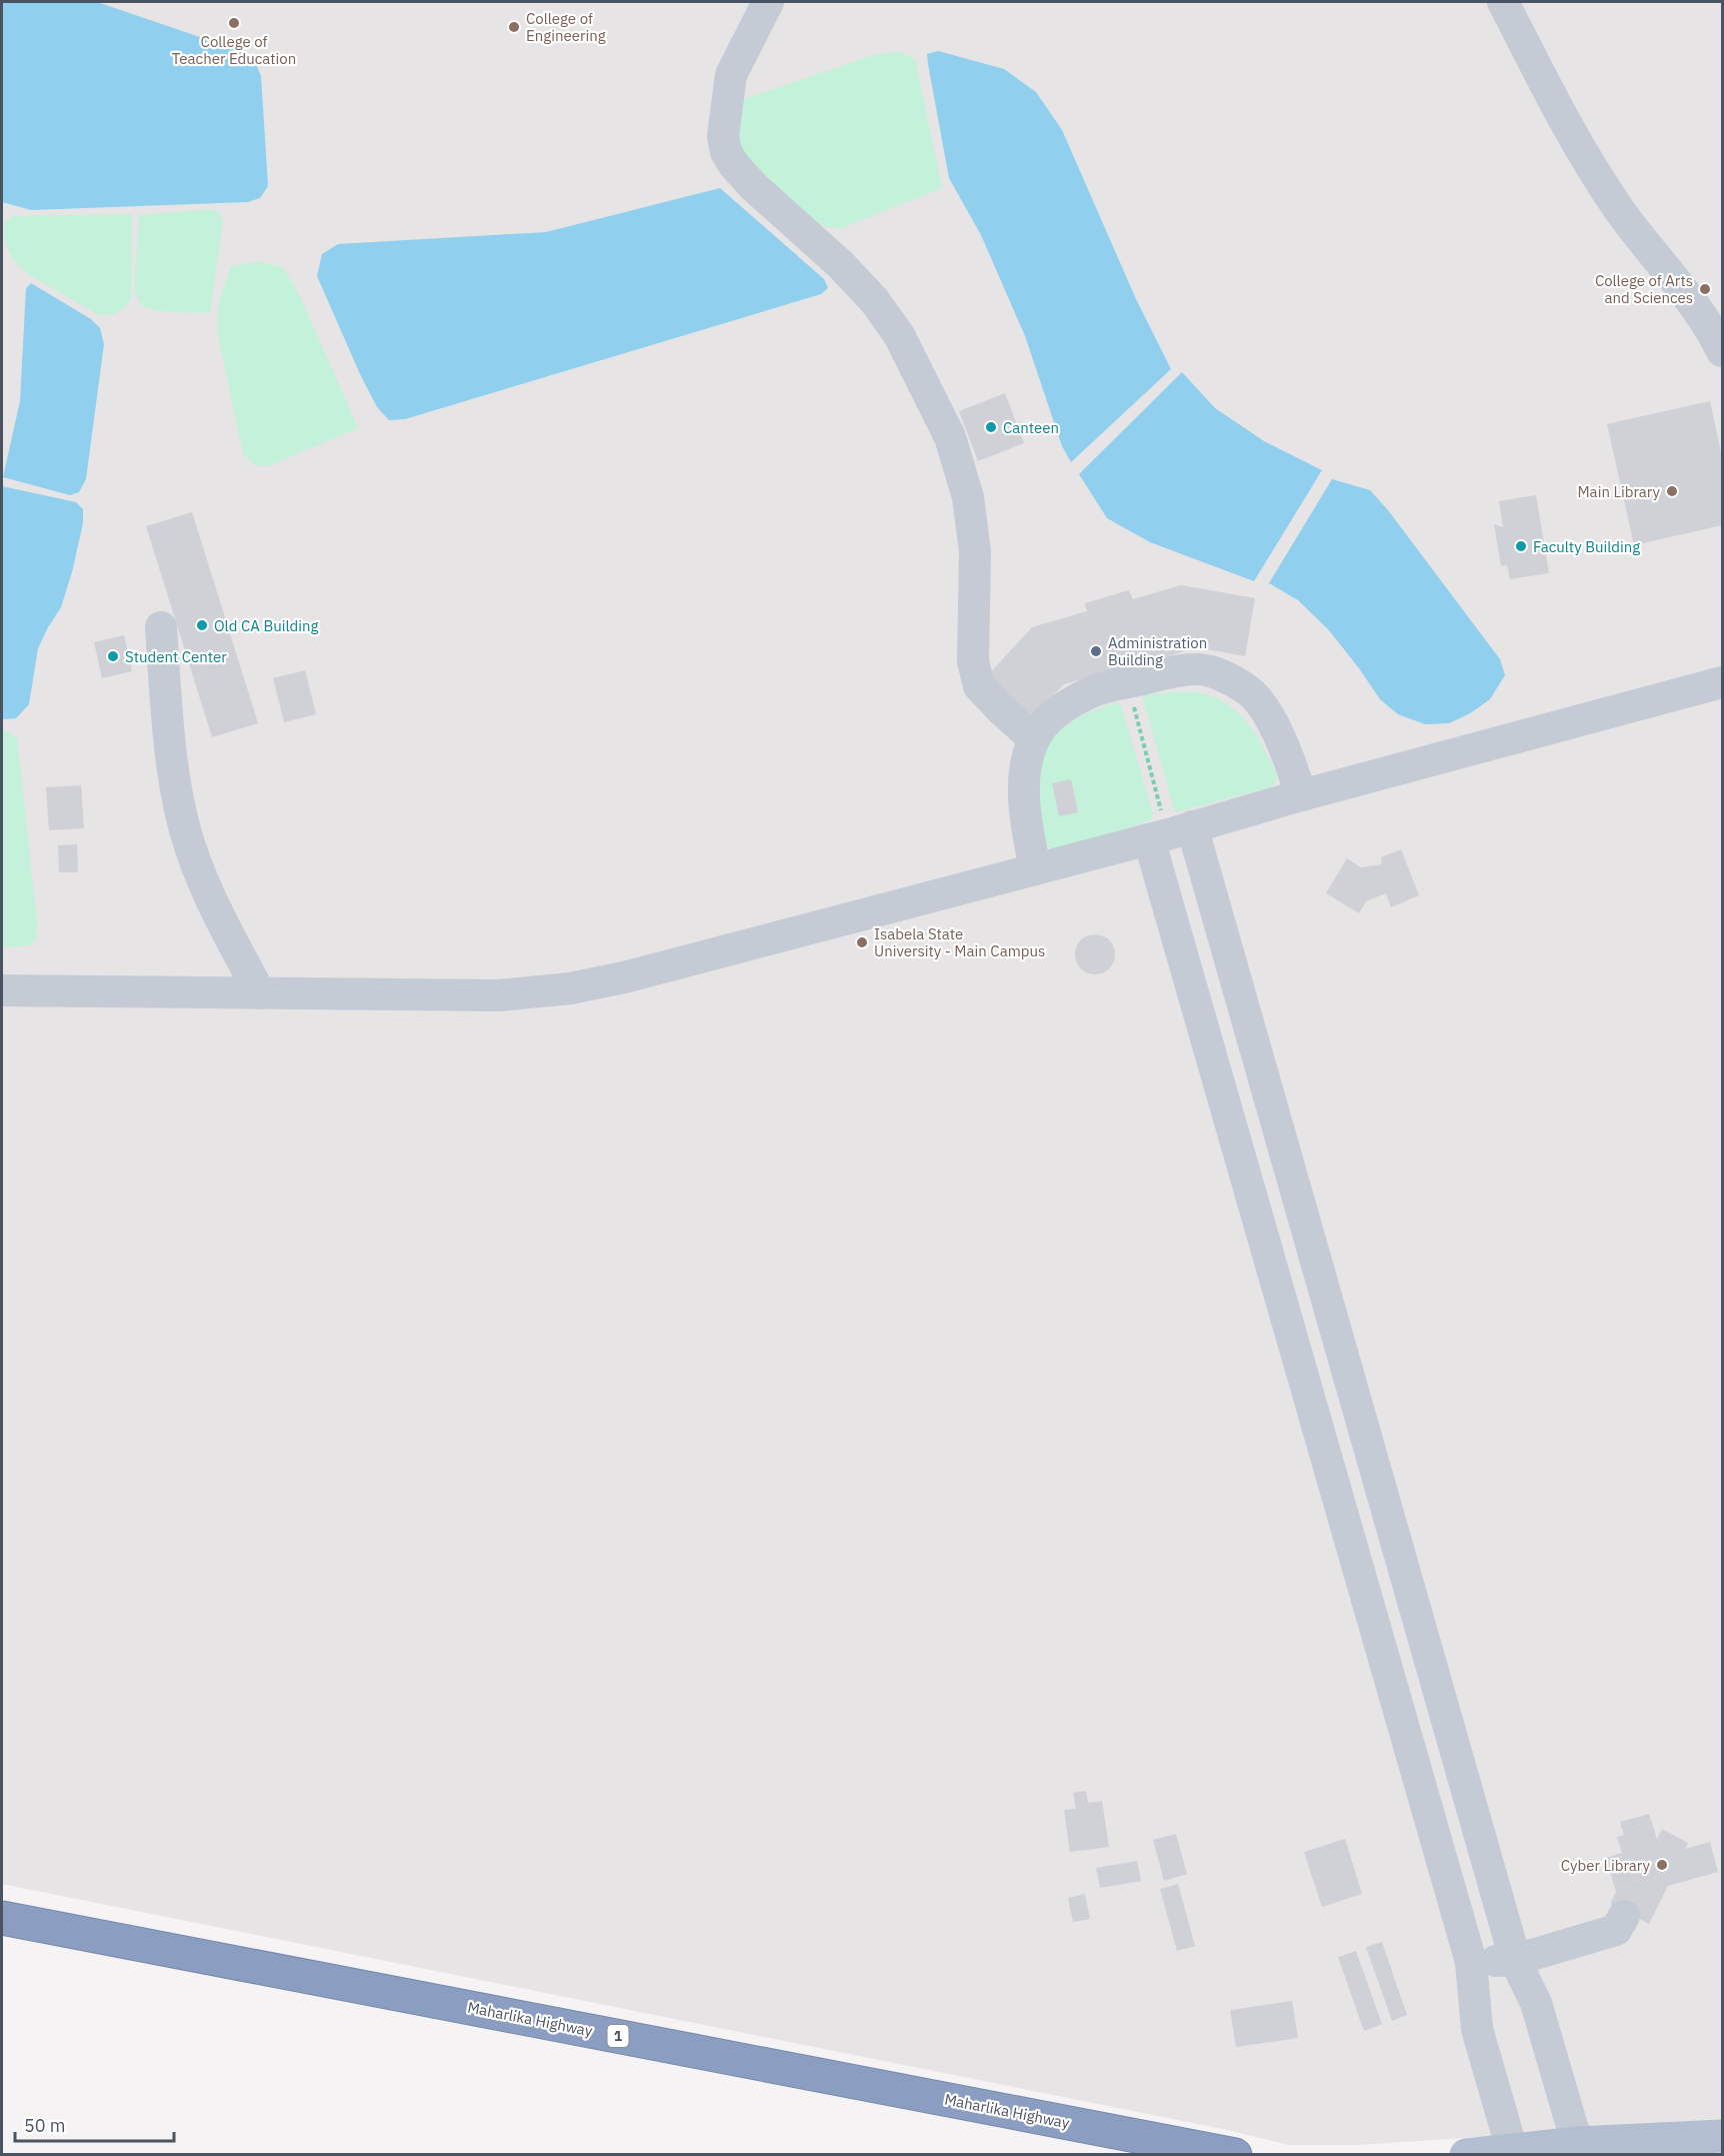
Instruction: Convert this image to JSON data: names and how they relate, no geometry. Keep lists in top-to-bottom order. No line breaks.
{"streets":{"highway":["Maharlika Highway","1"]},"places":["College of Teacher Education","College of Engineering","College of Arts and Sciences","Canteen","Main Library","Faculty Building","Old CA Building","Administration Building","Student Center","Isabela State University - Main Campus","Cyber Library"],"scale_bar":"50 m"}
